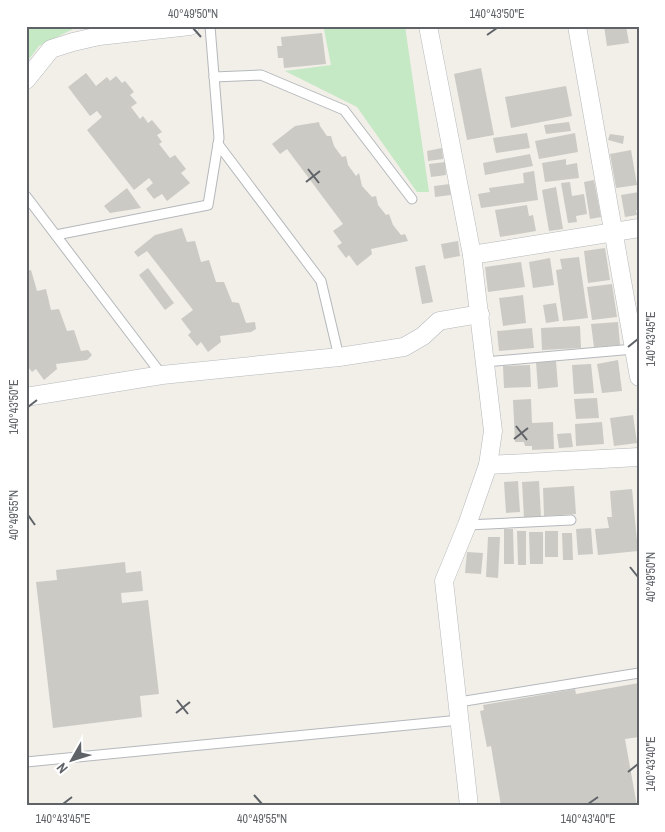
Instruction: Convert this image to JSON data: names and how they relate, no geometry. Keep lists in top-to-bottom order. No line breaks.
{"north":"bottom left","coordinates":["40°49'50\"N","140°43'50\"E","140°43'45\"E","40°49'55\"N","140°43'40\"E"]}
